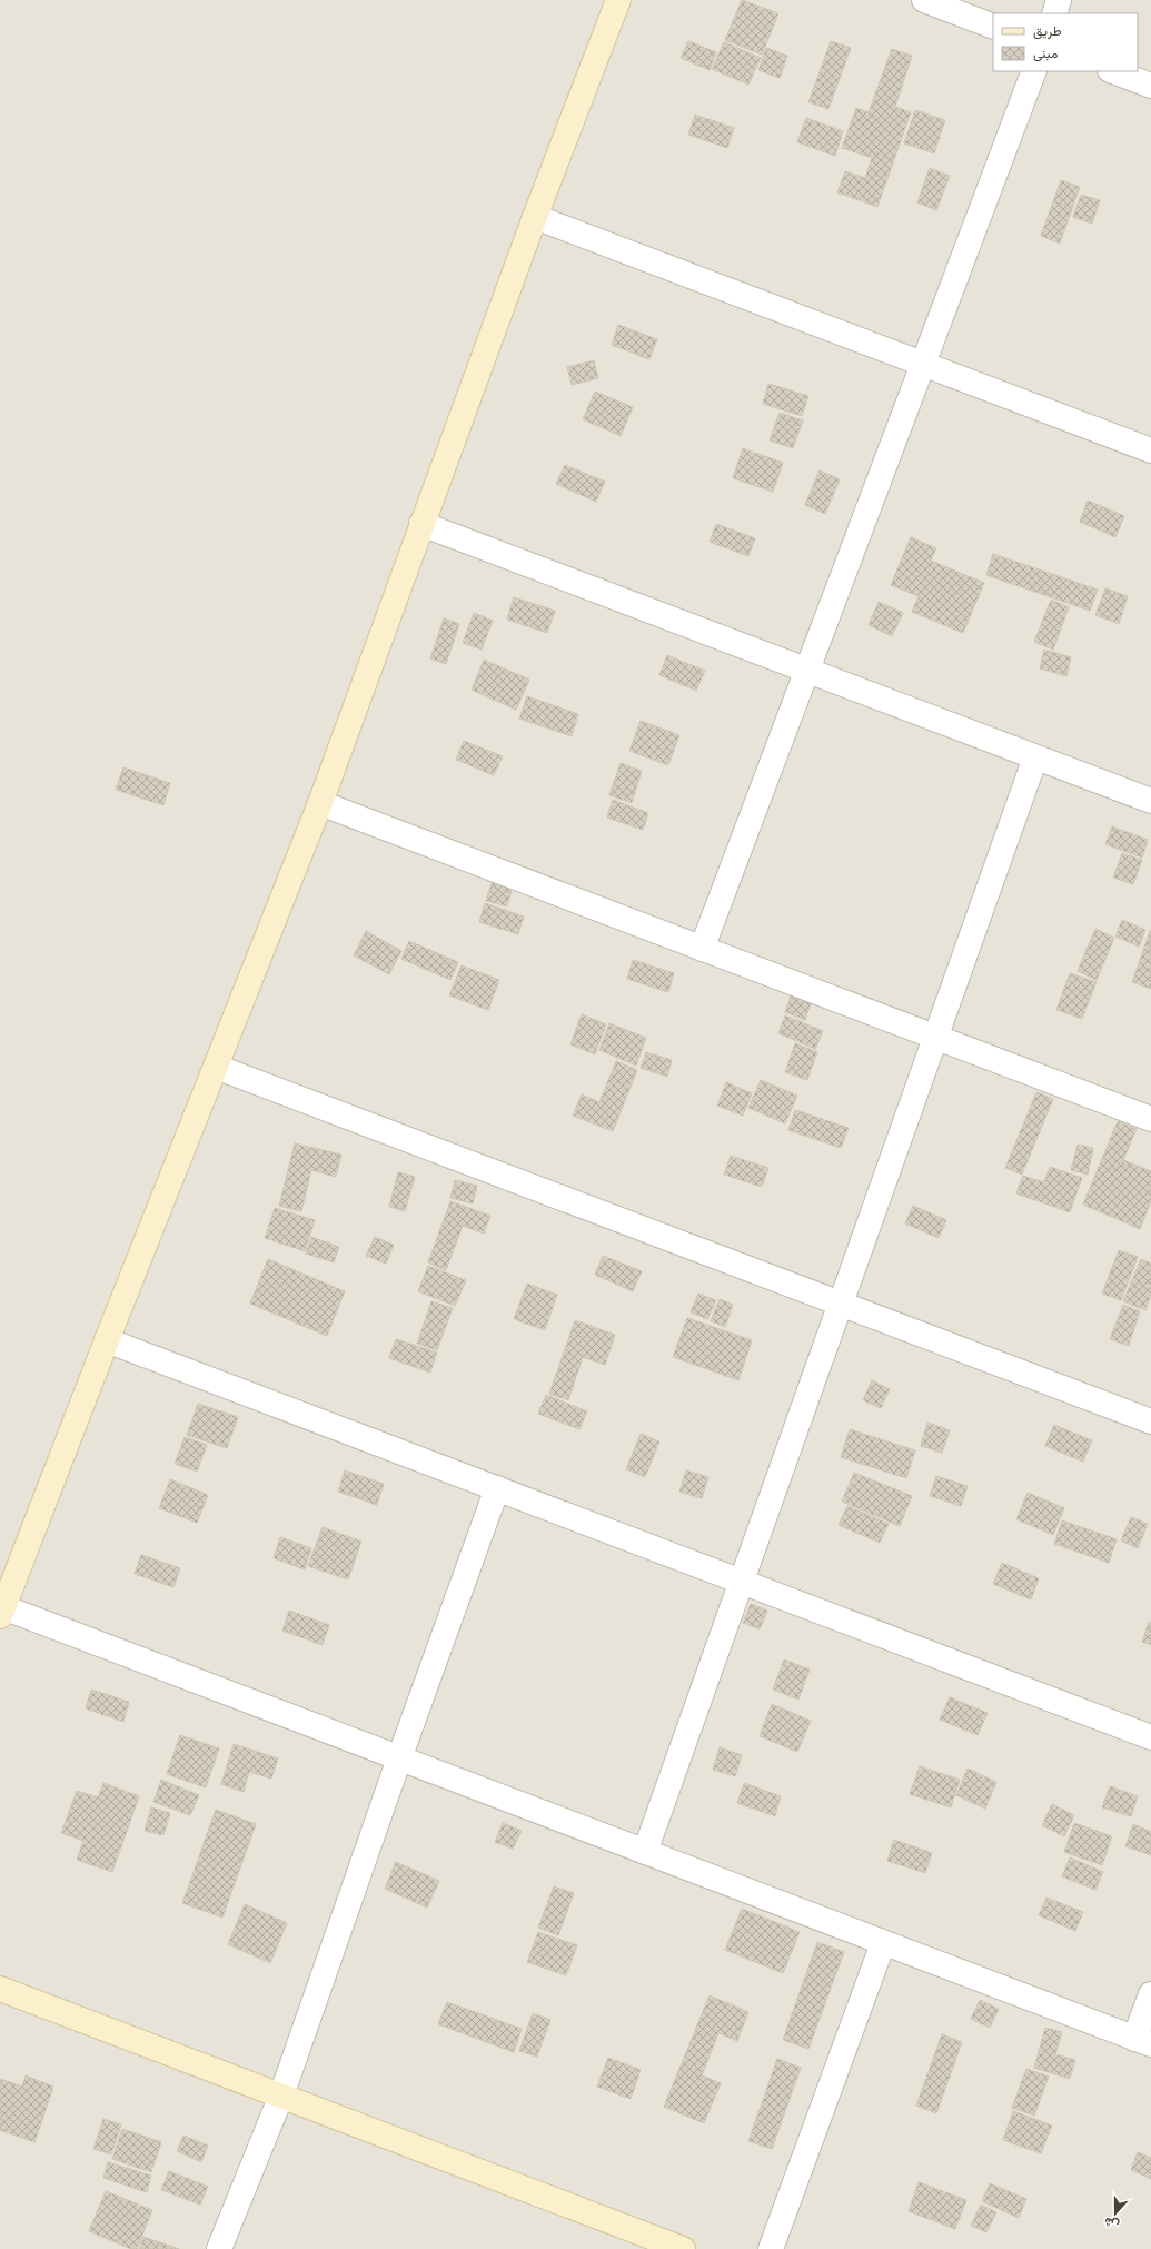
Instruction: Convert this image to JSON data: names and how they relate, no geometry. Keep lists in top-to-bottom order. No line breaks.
{"legend":["طريق","مبنى"],"north":"bottom"}
